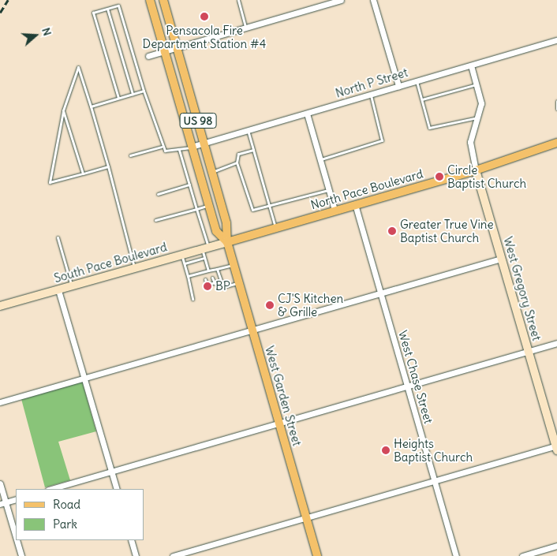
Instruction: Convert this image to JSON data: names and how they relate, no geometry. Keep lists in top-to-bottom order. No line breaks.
{"streets":{"main road":["US 98","North Pace Boulevard","West Garden Street"],"street":["North P Street","South Pace Boulevard","West Gregory Street","West Chase Street"]},"crossings":[["North P Street","US 98"],["North P Street","West Gregory Street"],["US 98","North Pace Boulevard"],["US 98","South Pace Boulevard"],["US 98","West Garden Street"],["North Pace Boulevard","South Pace Boulevard"],["North Pace Boulevard","West Gregory Street"],["North Pace Boulevard","West Chase Street"],["North Pace Boulevard","West Garden Street"],["South Pace Boulevard","West Garden Street"]],"places":["Pensacola Fire Department Station #4","Circle Baptist Church","Greater True Vine Baptist Church","BP","CJ'S Kitchen & Grille","Heights Baptist Church"],"legend":["Road","Park"],"north":"right"}
